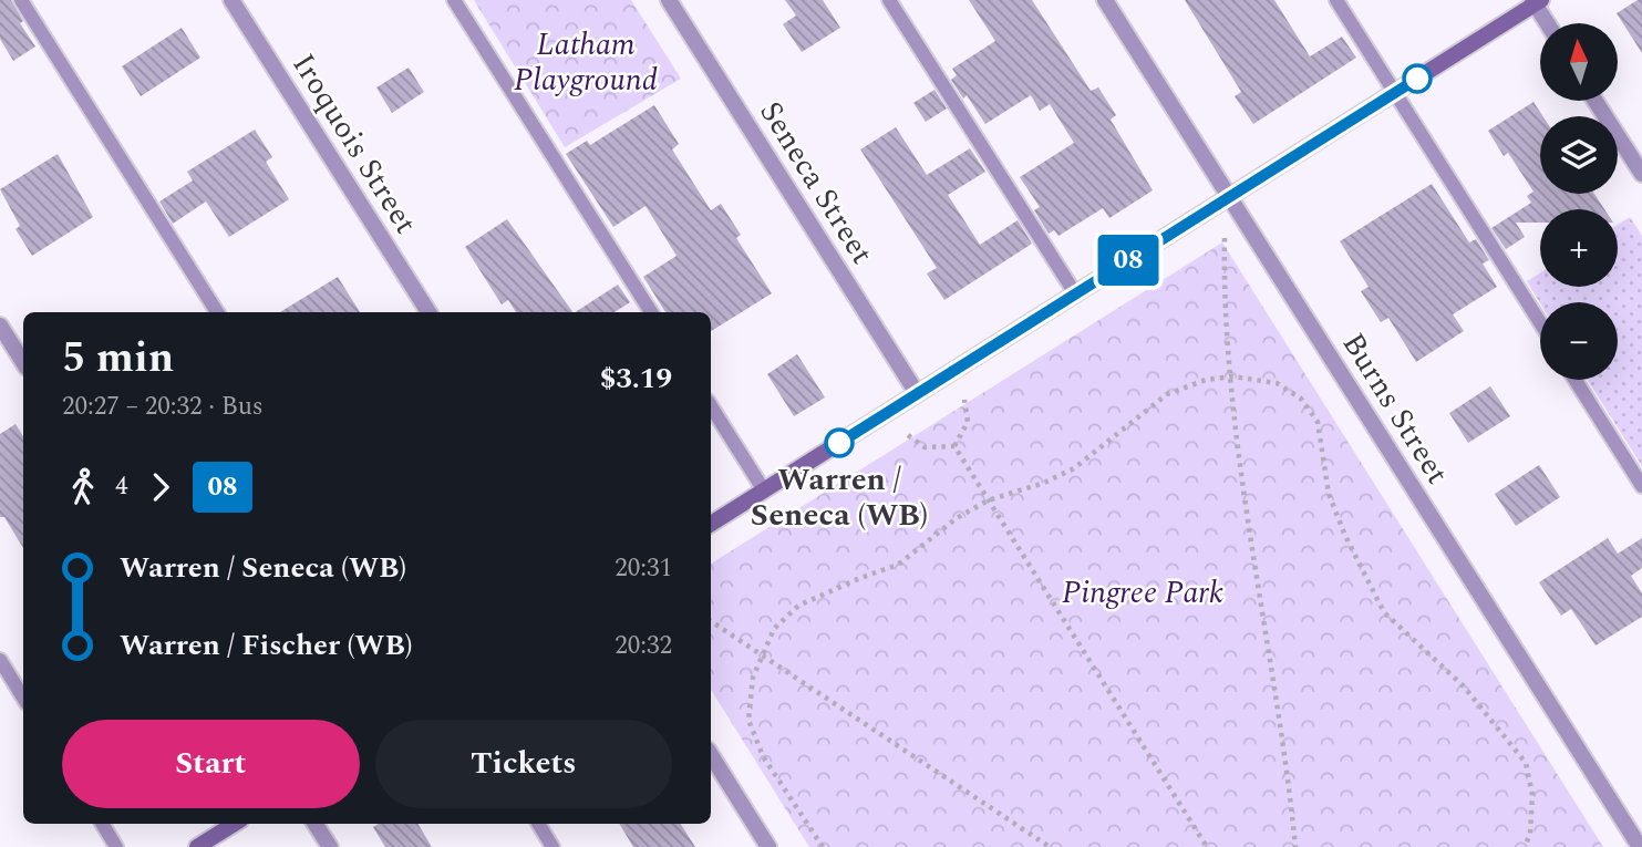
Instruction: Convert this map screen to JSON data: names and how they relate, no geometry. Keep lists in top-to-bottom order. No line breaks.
{"streets":{"street":["Iroquois Street","Seneca Street","Burns Street"]},"parks":["Latham Playground","Pingree Park"],"places":["Warren / Seneca (WB)"],"lines":["bus line 08"],"north":"top","page":{"on_map":"08","map_buttons":["+","−"],"heading":["5 min","20:27 – 20:32 · Bus","$3.19"],"legs":["4","08"],"list":[{"name":"Warren / Seneca (WB)","value":"20:31"},{"name":"Warren / Fischer (WB)","value":"20:32"}],"buttons":["Start","Tickets"]}}
